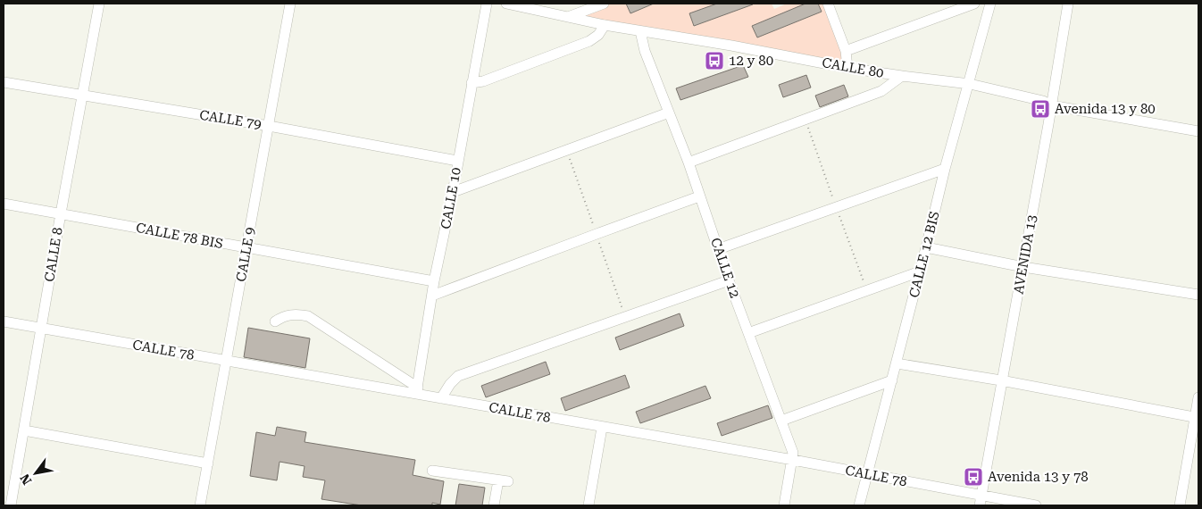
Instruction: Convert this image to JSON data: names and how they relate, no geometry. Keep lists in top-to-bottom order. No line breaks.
{"streets":{"street":["CALLE 80","CALLE 79","CALLE 10","CALLE 78 BIS","CALLE 8","CALLE 9","CALLE 12 BIS","AVENIDA 13","CALLE 12","CALLE 78"]},"crossings":[["CALLE 80","CALLE 12 BIS"],["CALLE 80","AVENIDA 13"],["CALLE 80","CALLE 12"],["CALLE 79","CALLE 10"],["CALLE 79","CALLE 8"],["CALLE 79","CALLE 9"],["CALLE 10","CALLE 78 BIS"],["CALLE 10","CALLE 78"],["CALLE 78 BIS","CALLE 8"],["CALLE 78 BIS","CALLE 9"],["CALLE 8","CALLE 78"],["CALLE 9","CALLE 78"],["CALLE 12 BIS","CALLE 78"],["AVENIDA 13","CALLE 78"],["CALLE 12","CALLE 78"]],"places":{"bus stop":["12 y 80","Avenida 13 y 80","Avenida 13 y 78"]},"north":"bottom left"}
